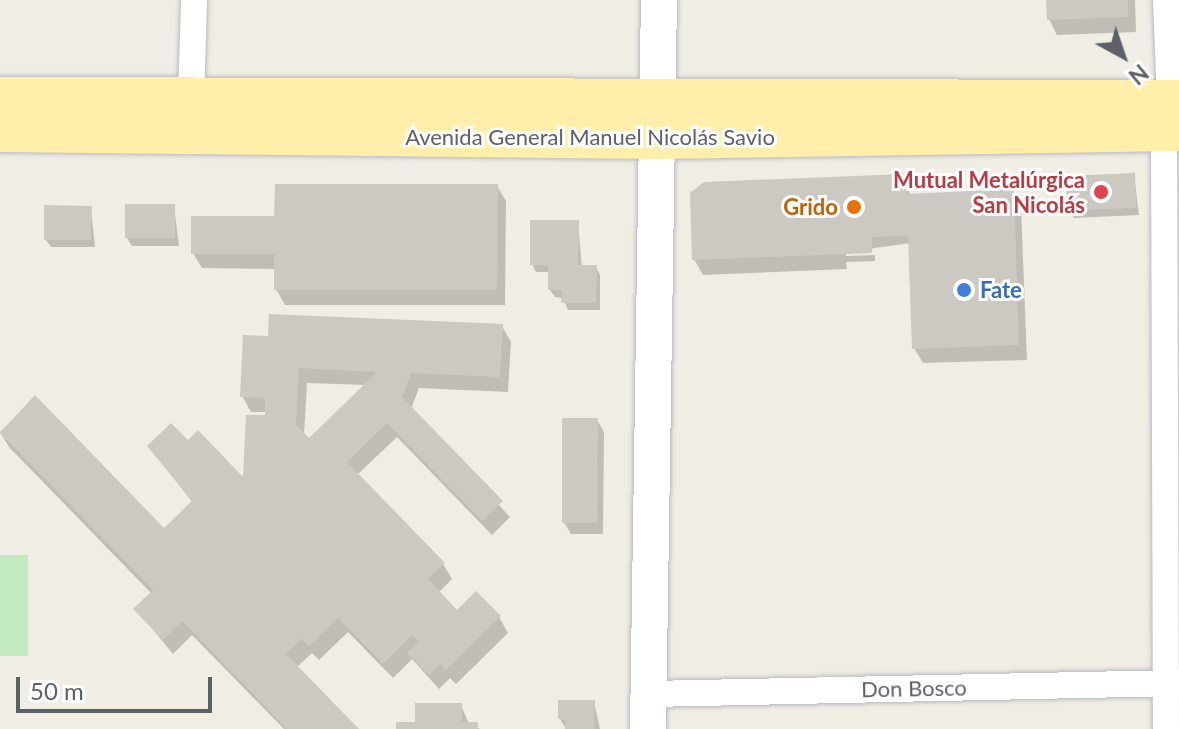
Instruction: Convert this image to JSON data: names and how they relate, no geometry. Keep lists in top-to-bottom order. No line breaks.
{"streets":{"main road":["Avenida General Manuel Nicolás Savio"],"street":["Don Bosco"]},"places":["Mutual Metalúrgica San Nicolás","Grido","Fate"],"scale_bar":"50 m","north":"bottom right"}
